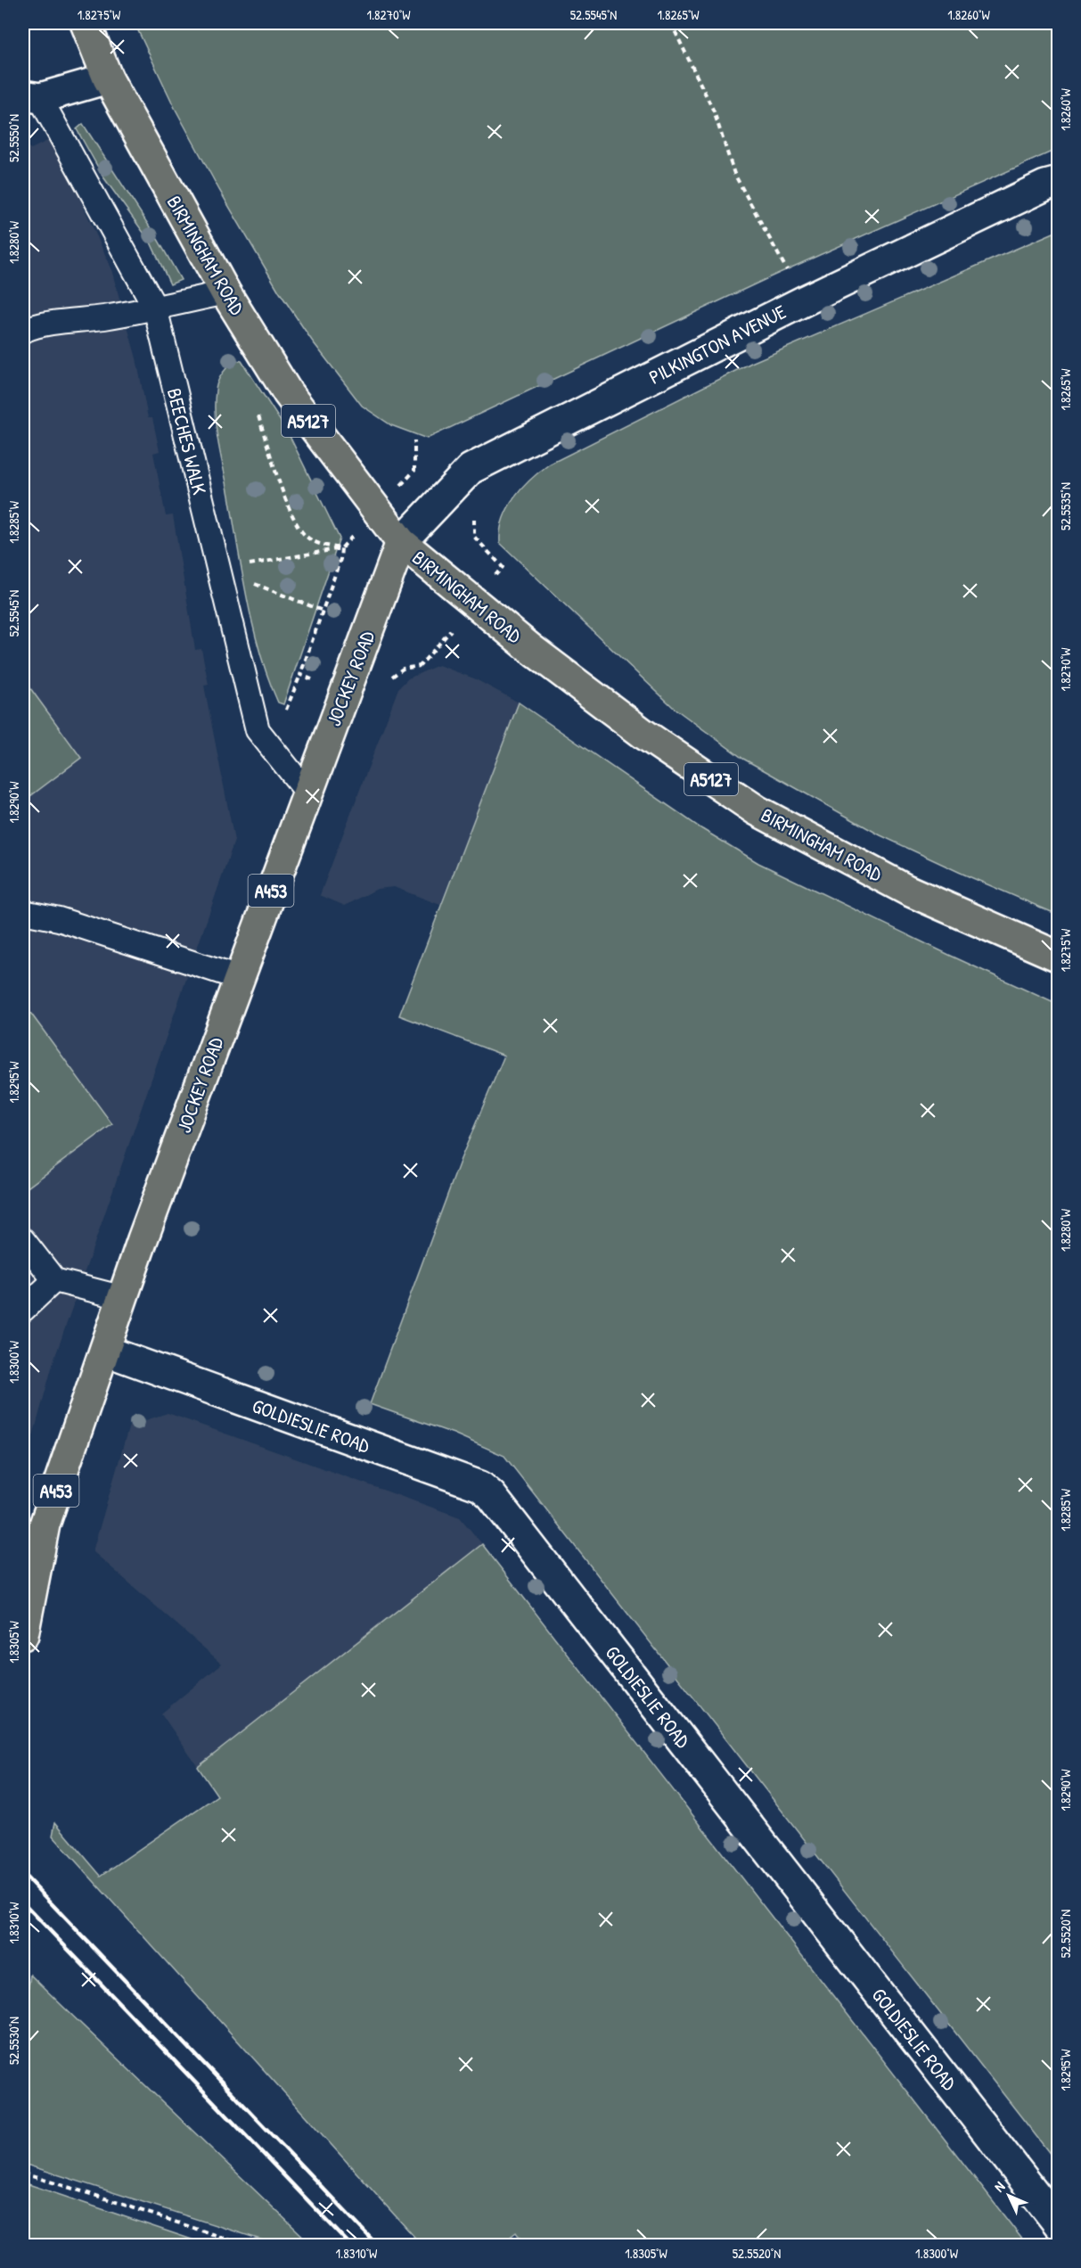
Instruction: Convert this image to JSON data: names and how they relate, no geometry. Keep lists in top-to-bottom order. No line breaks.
{"streets":{"main road":["BIRMINGHAM ROAD","A5127","JOCKEY ROAD","A453"],"street":["PILKINGTON AVENUE","GOLDIESLIE ROAD"],"lane":["BEECHES WALK"]},"crossings":[["BIRMINGHAM ROAD","PILKINGTON AVENUE"],["BIRMINGHAM ROAD","JOCKEY ROAD"],["PILKINGTON AVENUE","JOCKEY ROAD"],["BEECHES WALK","JOCKEY ROAD"],["JOCKEY ROAD","GOLDIESLIE ROAD"]],"north":"top left","coordinates":["1.8275°W","1.8270°W","52.5545°N","1.8265°W","1.8260°W","52.5550°N","1.8280°W","52.5535°N","1.8285°W","1.8290°W","1.8295°W","1.8300°W","1.8305°W","1.8310°W","52.5520°N","52.5530°N"]}
